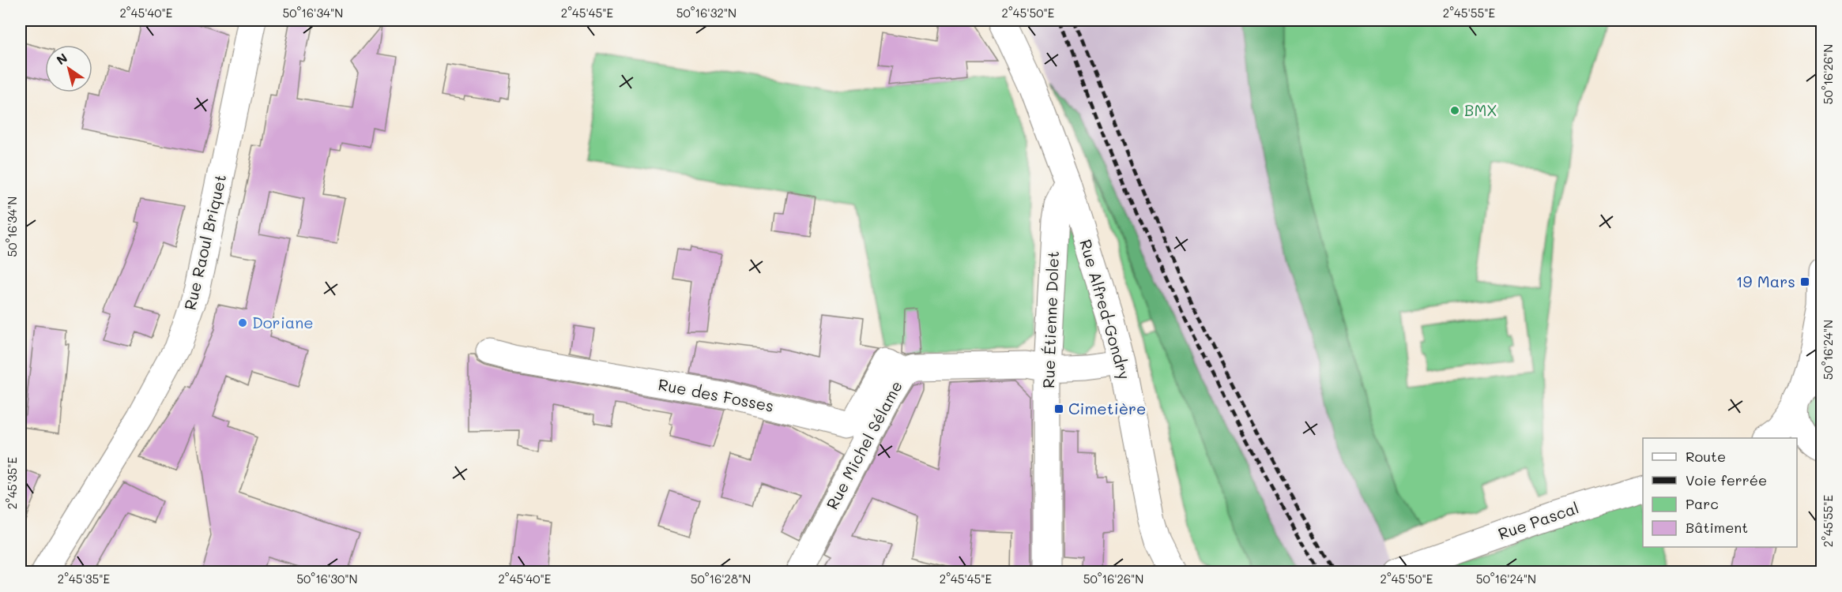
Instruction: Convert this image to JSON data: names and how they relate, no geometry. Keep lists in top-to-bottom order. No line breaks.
{"streets":{"street":["Rue Raoul Briquet","Rue Alfred-Gondry","Rue Étienne Dolet","Rue des Fosses","Rue Michel Sélame","Rue Pascal"]},"crossings":[["Rue Alfred-Gondry","Rue Étienne Dolet"],["Rue Alfred-Gondry","Rue Michel Sélame"],["Rue Étienne Dolet","Rue Michel Sélame"],["Rue des Fosses","Rue Michel Sélame"]],"places":{"other":["BMX","Doriane"],"transit":["19 Mars","Cimetière"]},"legend":["Route","Voie ferrée","Parc","Bâtiment"],"north":"top left","coordinates":["2°45'40\"E","50°16'34\"N","2°45'45\"E","50°16'32\"N","2°45'50\"E","2°45'55\"E","50°16'26\"N","50°16'24\"N","2°45'35\"E","50°16'30\"N","50°16'28\"N"]}
